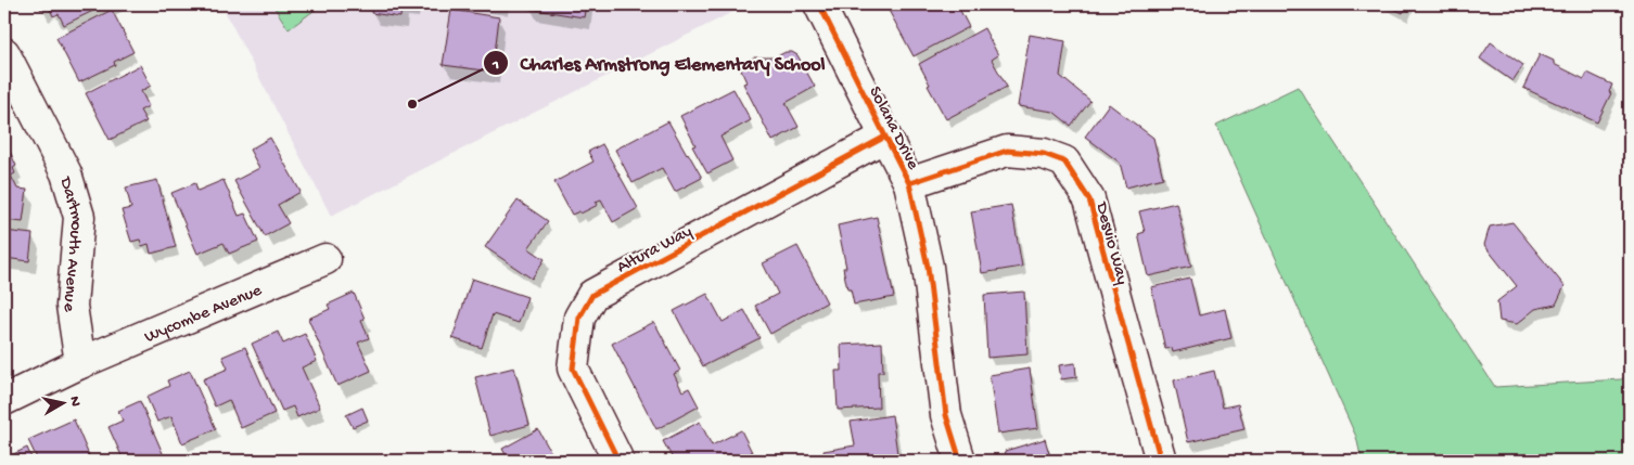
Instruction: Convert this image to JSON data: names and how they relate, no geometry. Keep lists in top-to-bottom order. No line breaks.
{"streets":{"street":["Solana Drive","Desvio Way","Dartmouth Avenue","Altura Way","Wycombe Avenue"]},"crossings":[["Solana Drive","Desvio Way"],["Solana Drive","Altura Way"],["Dartmouth Avenue","Wycombe Avenue"]],"places":["Charles Armstrong Elementary School"],"north":"right"}
